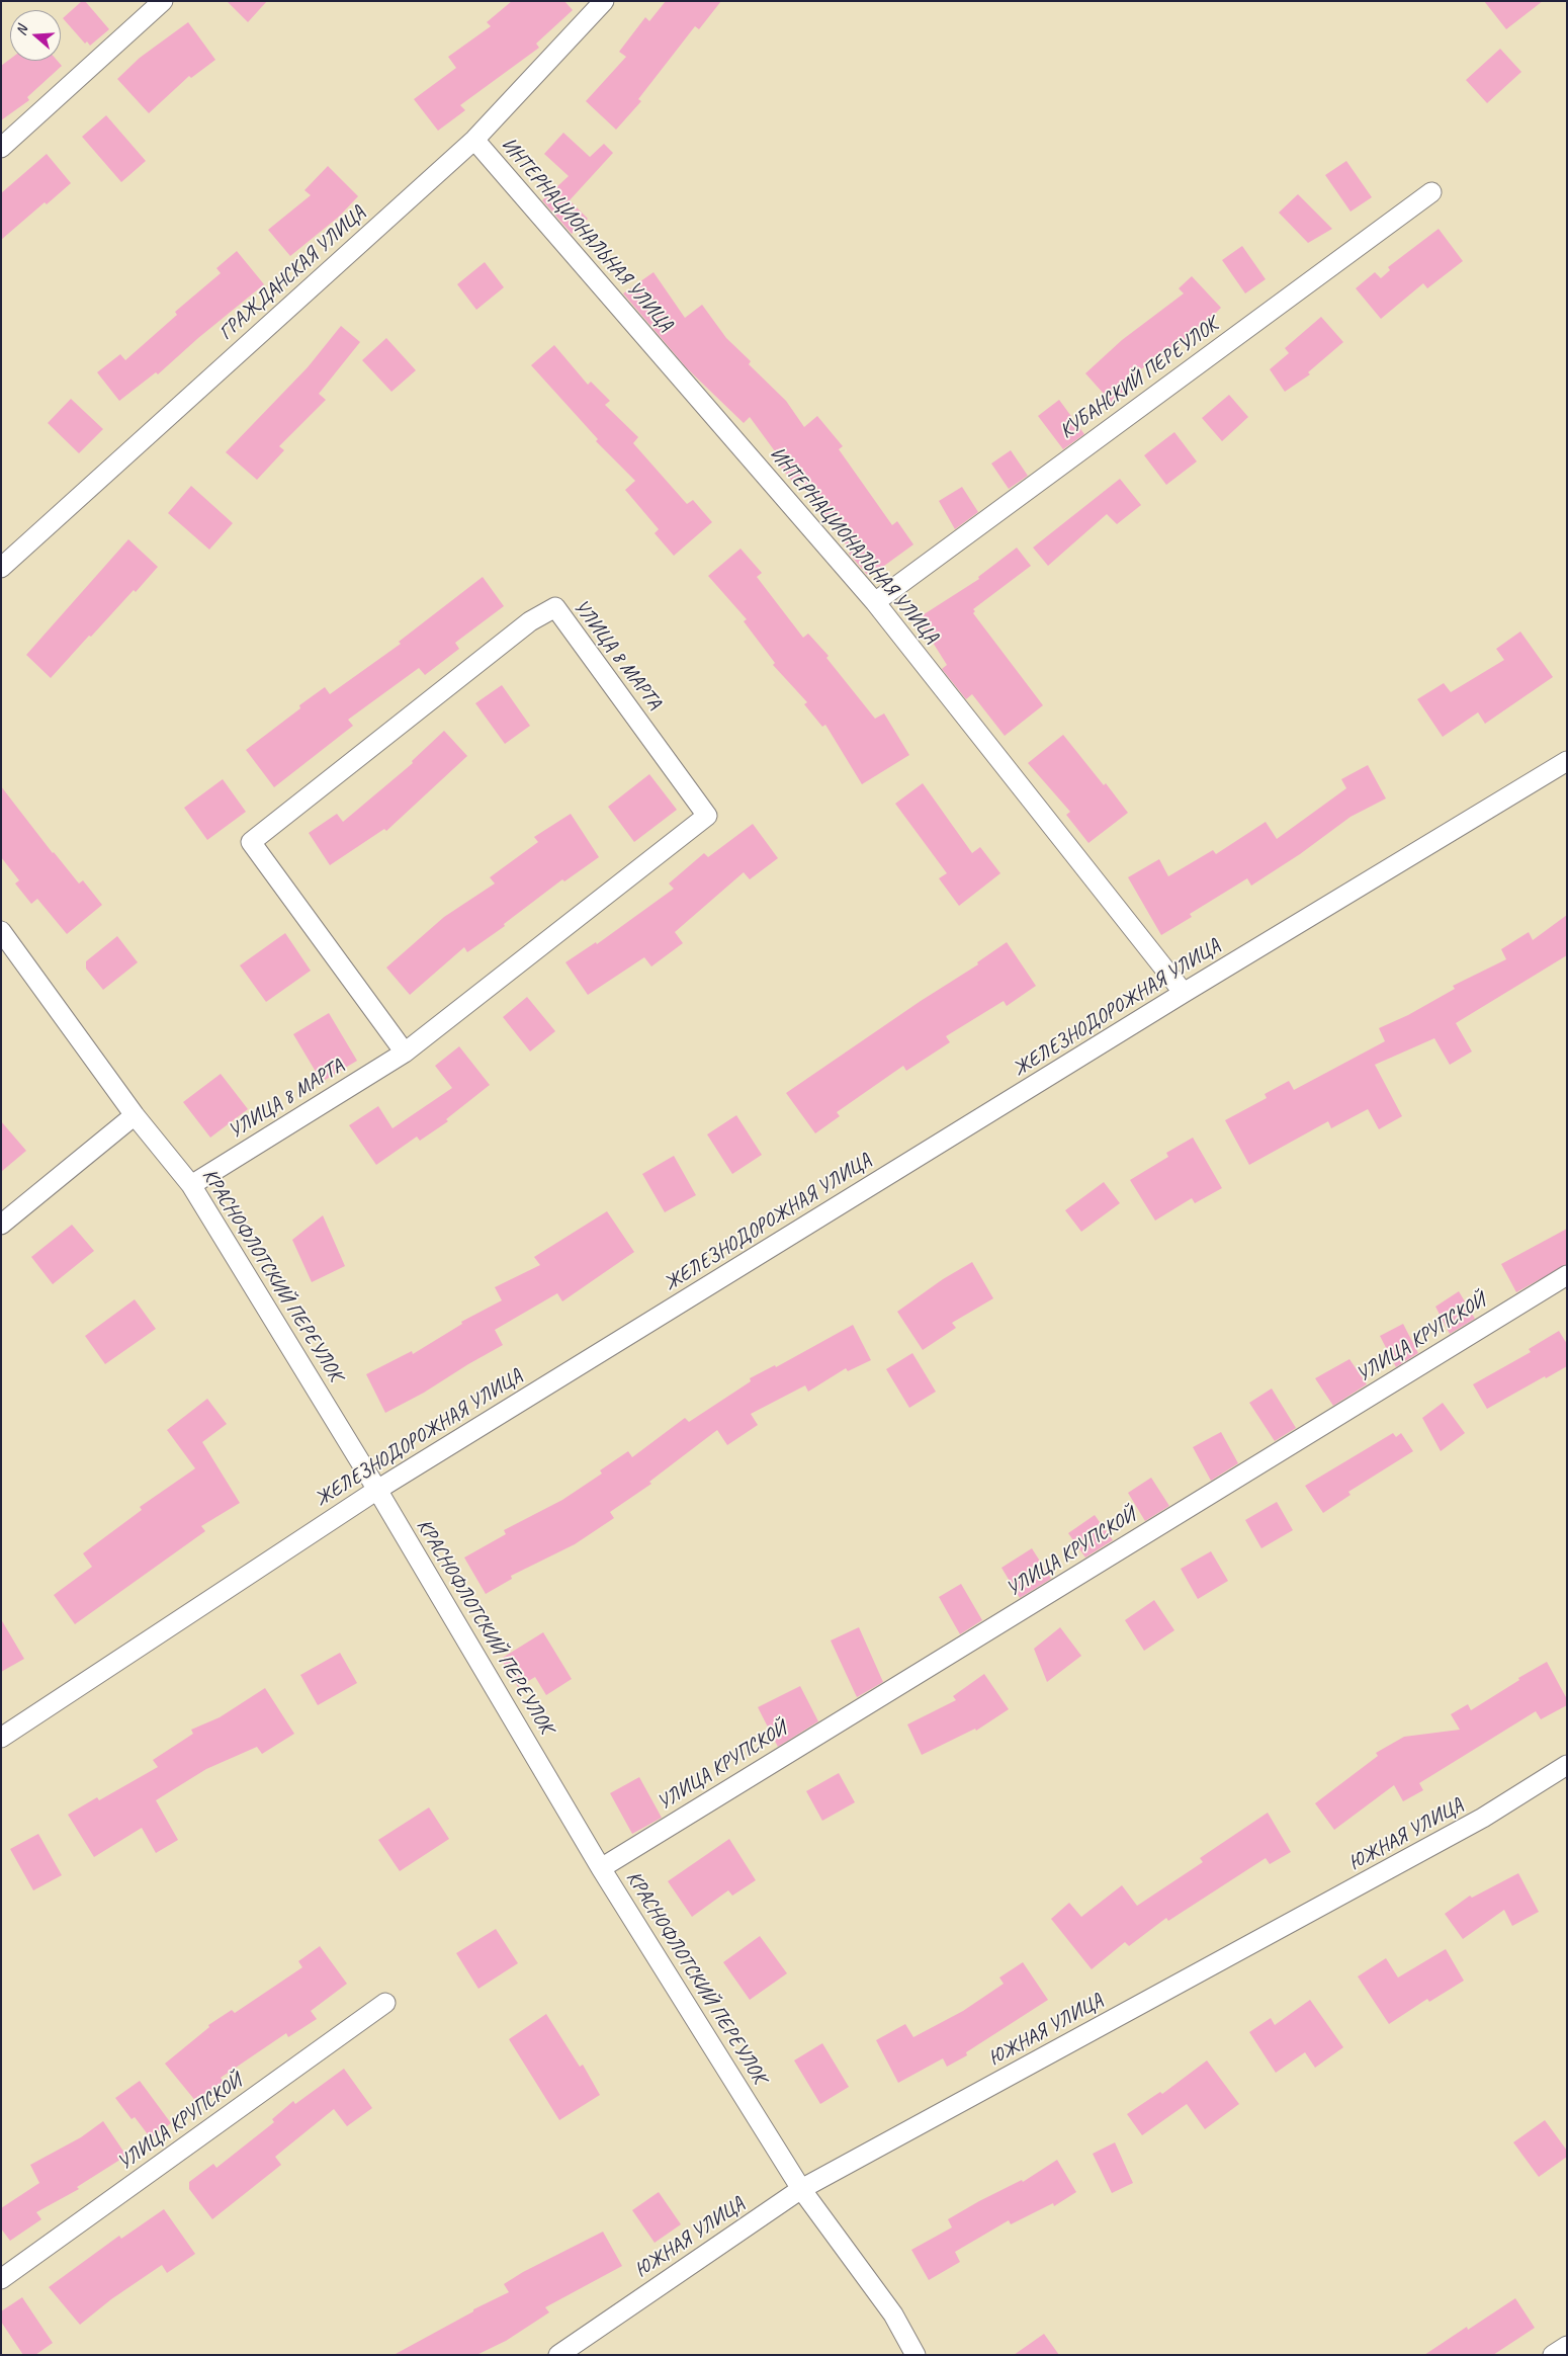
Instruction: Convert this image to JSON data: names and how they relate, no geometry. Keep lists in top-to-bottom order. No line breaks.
{"streets":{"street":["ИНТЕРНАЦИОНАЛЬНАЯ УЛИЦА","ГРАЖДАНСКАЯ УЛИЦА","КУБАНСКИЙ ПЕРЕУЛОК","УЛИЦА 8 МАРТА","ЖЕЛЕЗНОДОРОЖНАЯ УЛИЦА","КРАСНОФЛОТСКИЙ ПЕРЕУЛОК","УЛИЦА КРУПСКОЙ","ЮЖНАЯ УЛИЦА"]},"crossings":[["ИНТЕРНАЦИОНАЛЬНАЯ УЛИЦА","ГРАЖДАНСКАЯ УЛИЦА"],["ИНТЕРНАЦИОНАЛЬНАЯ УЛИЦА","КУБАНСКИЙ ПЕРЕУЛОК"],["ИНТЕРНАЦИОНАЛЬНАЯ УЛИЦА","ЖЕЛЕЗНОДОРОЖНАЯ УЛИЦА"],["УЛИЦА 8 МАРТА","КРАСНОФЛОТСКИЙ ПЕРЕУЛОК"],["ЖЕЛЕЗНОДОРОЖНАЯ УЛИЦА","КРАСНОФЛОТСКИЙ ПЕРЕУЛОК"],["КРАСНОФЛОТСКИЙ ПЕРЕУЛОК","УЛИЦА КРУПСКОЙ"],["КРАСНОФЛОТСКИЙ ПЕРЕУЛОК","ЮЖНАЯ УЛИЦА"]],"north":"left"}
